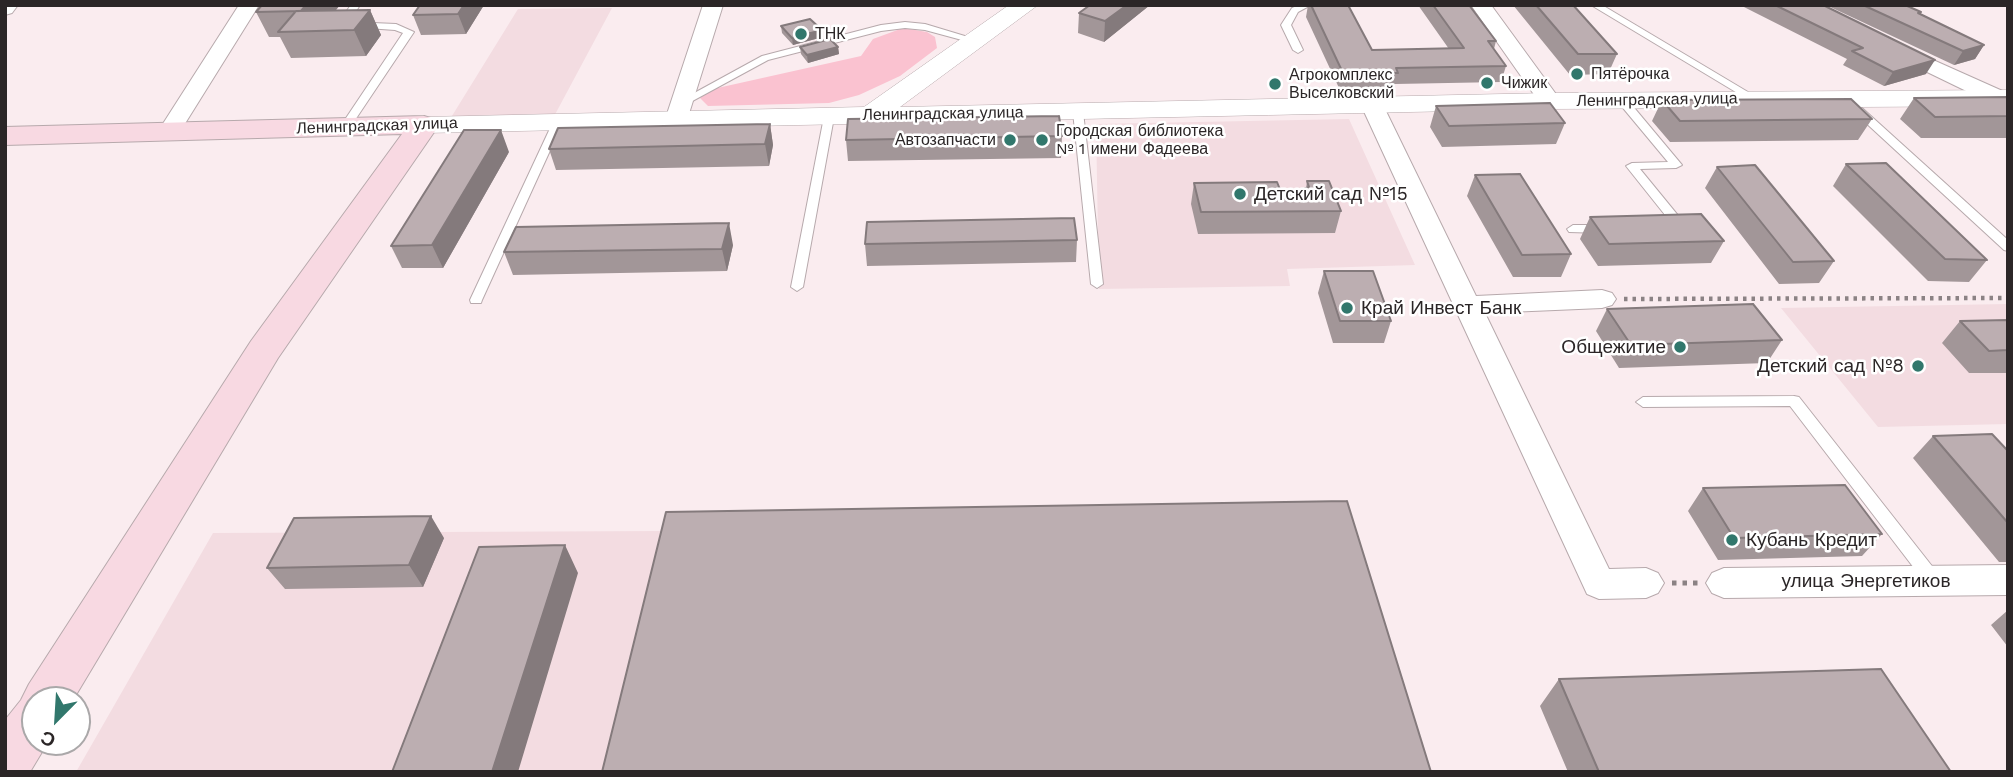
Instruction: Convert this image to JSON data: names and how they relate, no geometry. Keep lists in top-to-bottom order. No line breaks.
{"streets":{"main road":["Ленинградская улица"],"street":["улица Энергетиков"]},"places":["ТНК","Пятёрочка","Чижик","Агрокомплекс Выселковский","Автозапчасти","Городская библиотека № 1 имени Фадеева","Детский сад №15","Край Инвест Банк","Общежитие","Детский сад №8","Кубань Кредит"],"north":"bottom left"}
